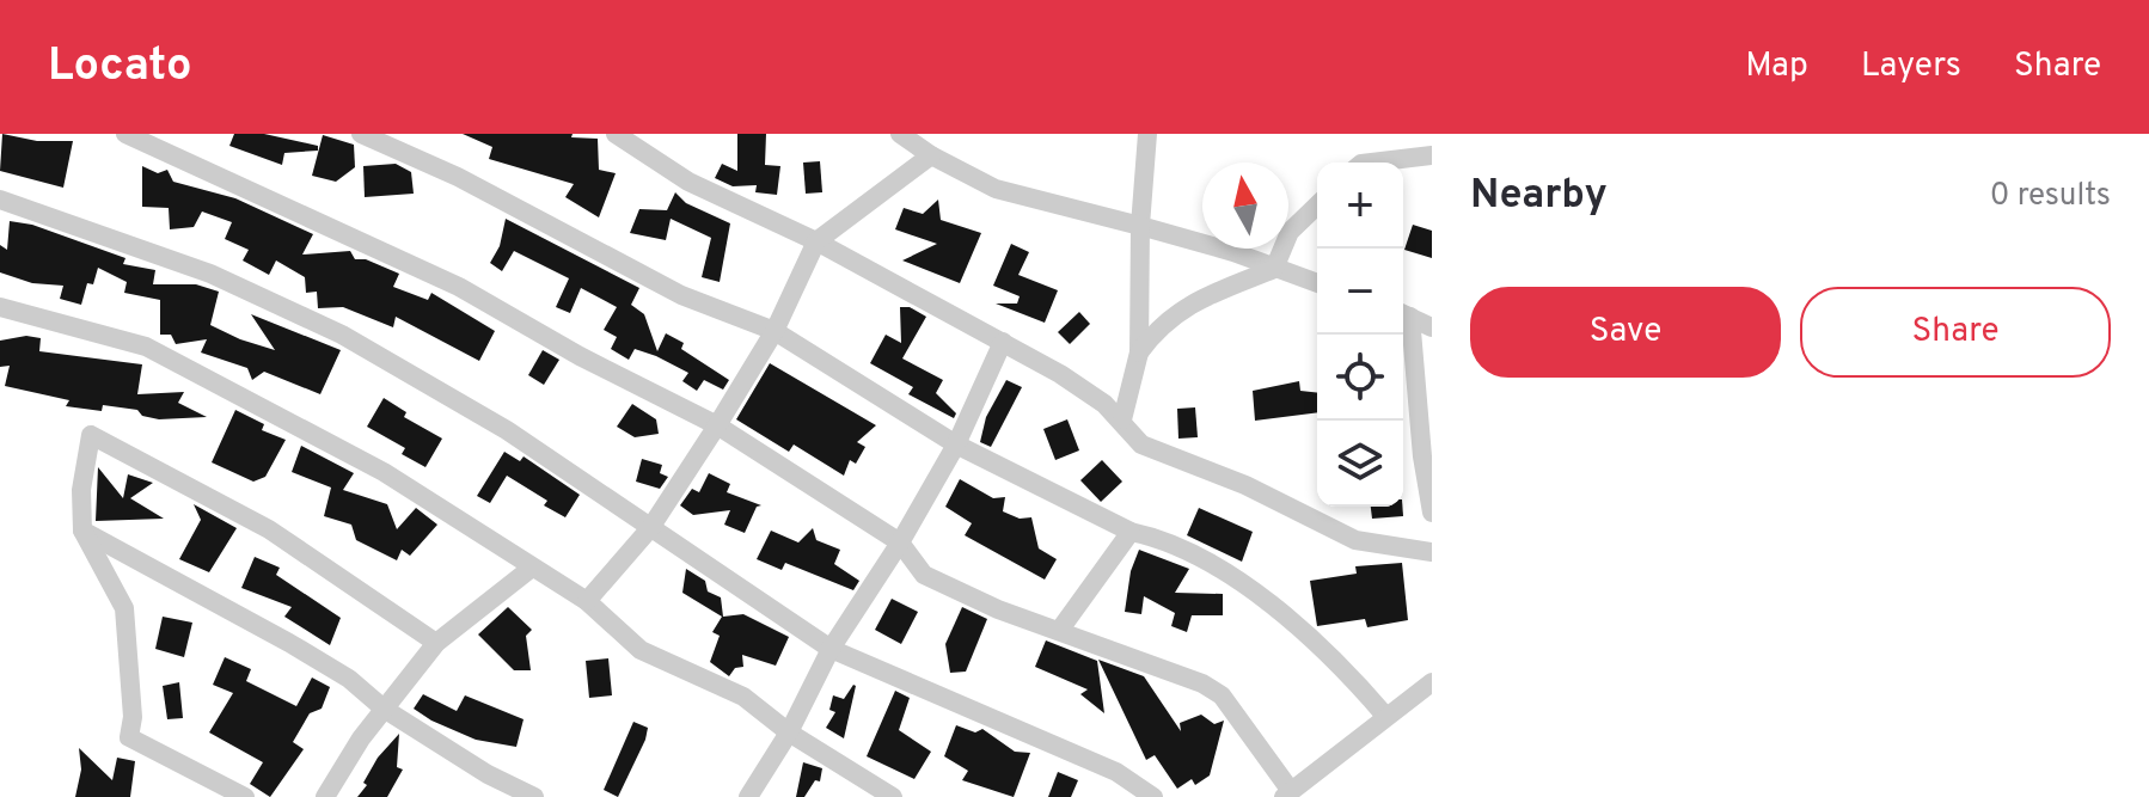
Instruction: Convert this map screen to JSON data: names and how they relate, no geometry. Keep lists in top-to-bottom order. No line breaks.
{"north":"top","page":{"header":"Locato","nav":["Map","Layers","Share"],"heading":["Nearby","0 results"],"map_buttons":["+","−"],"buttons":["Save","Share"]}}
